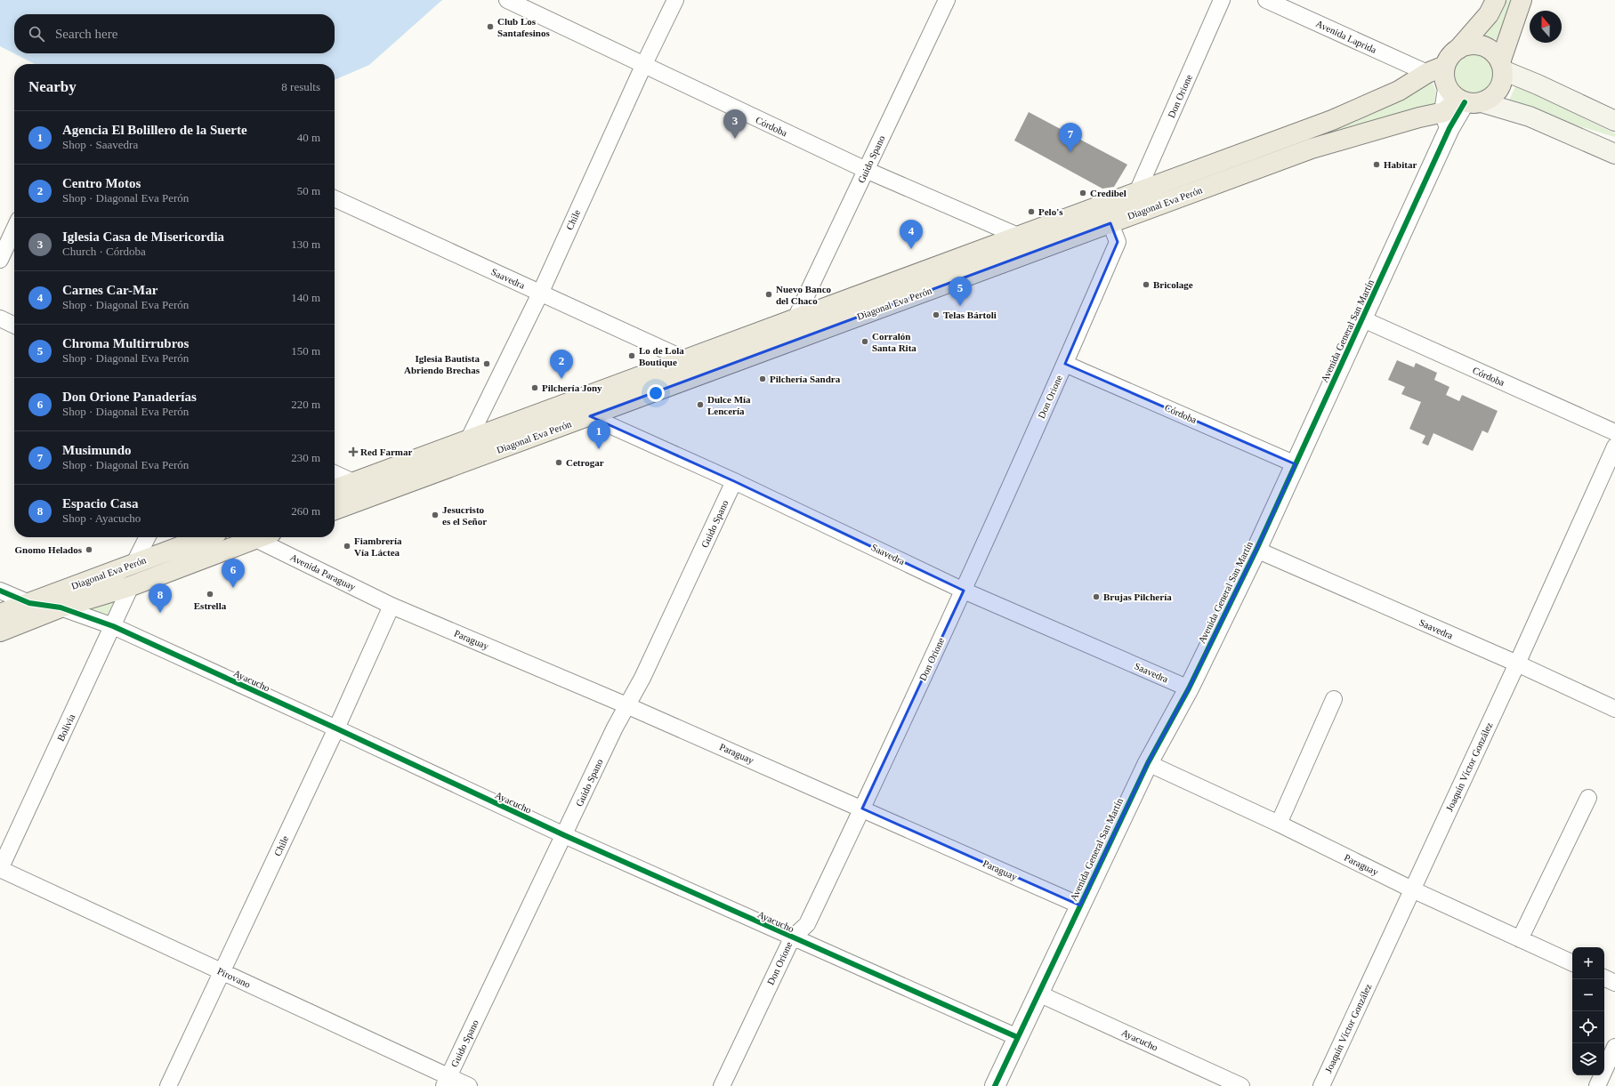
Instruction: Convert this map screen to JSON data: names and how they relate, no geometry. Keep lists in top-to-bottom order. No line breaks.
{"streets":{"main road":["Diagonal Eva Perón"],"street":["Avenida Laprida","Don Orione","Córdoba","Guido Spano","Chile","Saavedra","Avenida General San Martín","Avenida Paraguay","Paraguay","Ayacucho","Bolivia","Joaquín Víctor González","Pirovano"]},"crossings":[["Avenida Laprida","Diagonal Eva Perón"],["Avenida Laprida","Avenida General San Martín"],["Don Orione","Córdoba"],["Don Orione","Diagonal Eva Perón"],["Don Orione","Saavedra"],["Don Orione","Paraguay"],["Don Orione","Ayacucho"],["Córdoba","Guido Spano"],["Córdoba","Diagonal Eva Perón"],["Córdoba","Chile"],["Córdoba","Avenida General San Martín"],["Guido Spano","Diagonal Eva Perón"],["Guido Spano","Saavedra"],["Guido Spano","Paraguay"],["Guido Spano","Ayacucho"],["Guido Spano","Pirovano"],["Diagonal Eva Perón","Chile"],["Diagonal Eva Perón","Saavedra"],["Diagonal Eva Perón","Avenida General San Martín"],["Diagonal Eva Perón","Ayacucho"],["Diagonal Eva Perón","Bolivia"],["Chile","Saavedra"],["Chile","Avenida Paraguay"],["Chile","Paraguay"],["Chile","Ayacucho"],["Chile","Pirovano"],["Saavedra","Avenida General San Martín"],["Saavedra","Joaquín Víctor González"],["Avenida General San Martín","Paraguay"],["Avenida General San Martín","Ayacucho"],["Avenida Paraguay","Paraguay"],["Paraguay","Joaquín Víctor González"],["Ayacucho","Bolivia"],["Bolivia","Pirovano"]],"places":{"other":["Club Los Santafesinos","Habitar","Credibel","Pelo's","Bricolage","Nuevo Banco del Chaco","Telas Bártoli","Corralón Santa Rita","Lo de Lola Boutique","Iglesia Bautista Abriendo Brechas","Pilchería Sandra","Pilchería Jony","Dulce Mía Lencería","Cetrogar","Jesucristo es el Señor","Fiambrería Vía Láctea","Gnomo Helados","Estrella","Brujas Pilchería"],"health":["Red Farmar"]},"north":"top","page":{"search":"Search here","heading":["Nearby","8 results"],"pins":["3","7","4","5","2","1","6","8"],"list":[{"mark":"1","name":"Agencia El Bolillero de la Suerte","note":"Shop · Saavedra","value":"40 m"},{"mark":"2","name":"Centro Motos","note":"Shop · Diagonal Eva Perón","value":"50 m"},{"mark":"3","name":"Iglesia Casa de Misericordia","note":"Church · Córdoba","value":"130 m"},{"mark":"4","name":"Carnes Car-Mar","note":"Shop · Diagonal Eva Perón","value":"140 m"},{"mark":"5","name":"Chroma Multirrubros","note":"Shop · Diagonal Eva Perón","value":"150 m"},{"mark":"6","name":"Don Orione Panaderías","note":"Shop · Diagonal Eva Perón","value":"220 m"},{"mark":"7","name":"Musimundo","note":"Shop · Diagonal Eva Perón","value":"230 m"},{"mark":"8","name":"Espacio Casa","note":"Shop · Ayacucho","value":"260 m"}],"map_buttons":["+","−"]}}
